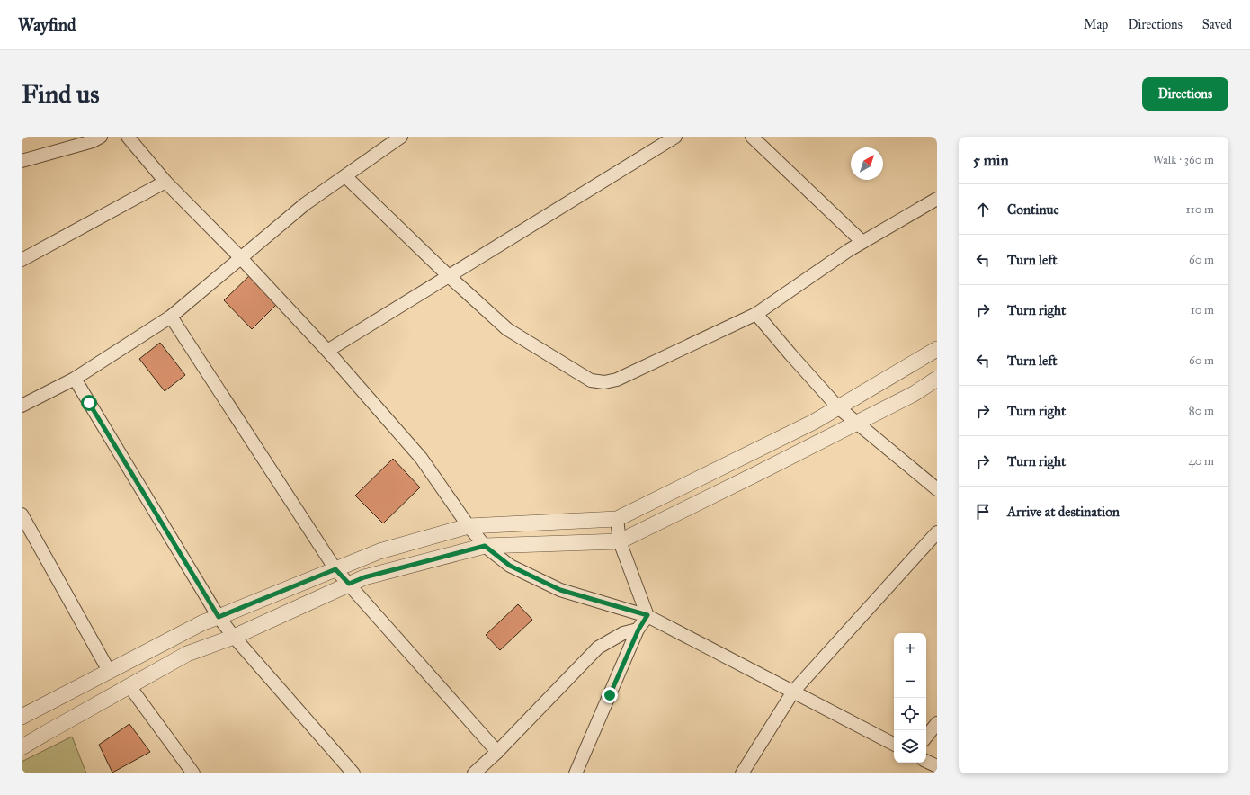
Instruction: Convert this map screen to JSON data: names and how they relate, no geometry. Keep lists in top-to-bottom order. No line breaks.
{"north":"top right","page":{"header":"Wayfind","nav":["Map","Directions","Saved"],"buttons":"Directions","title":"Find us","heading":["5 min","Walk · 360 m"],"list":[["Continue","110 m"],["Turn left","60 m"],["Turn right","10 m"],["Turn left","60 m"],["Turn right","80 m"],["Turn right","40 m"],"Arrive at destination"],"map_buttons":["+","−"]}}
